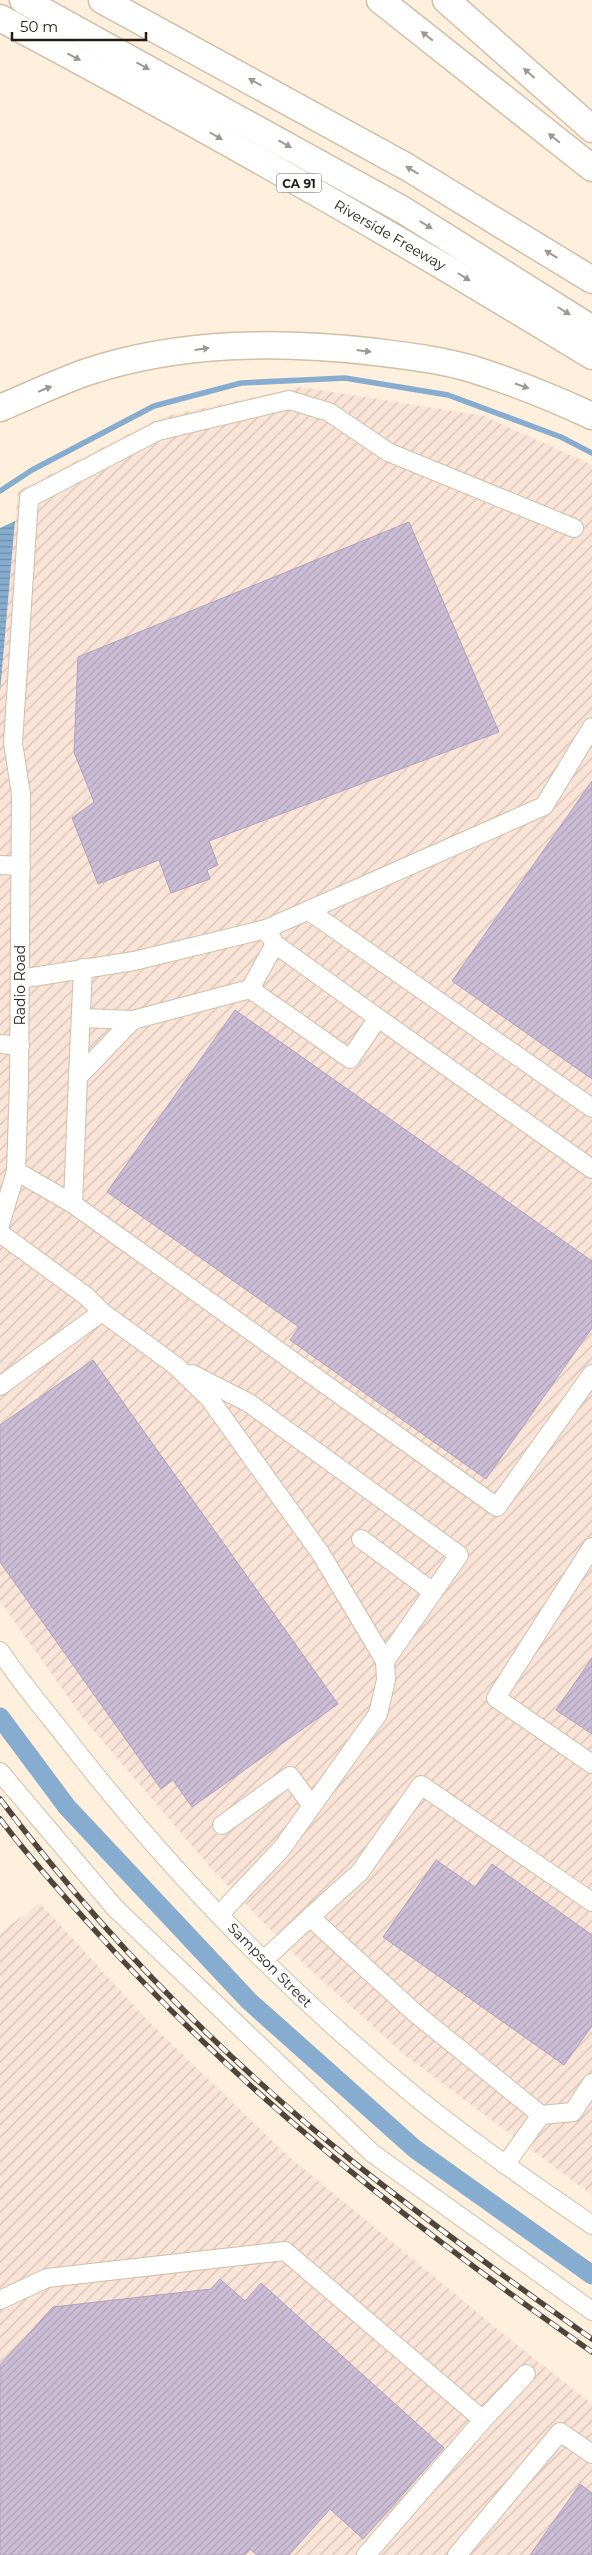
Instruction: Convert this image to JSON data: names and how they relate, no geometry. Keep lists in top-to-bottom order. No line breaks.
{"streets":{"highway":["CA 91","Riverside Freeway"],"street":["Radio Road","Sampson Street"]},"scale_bar":"50 m"}
